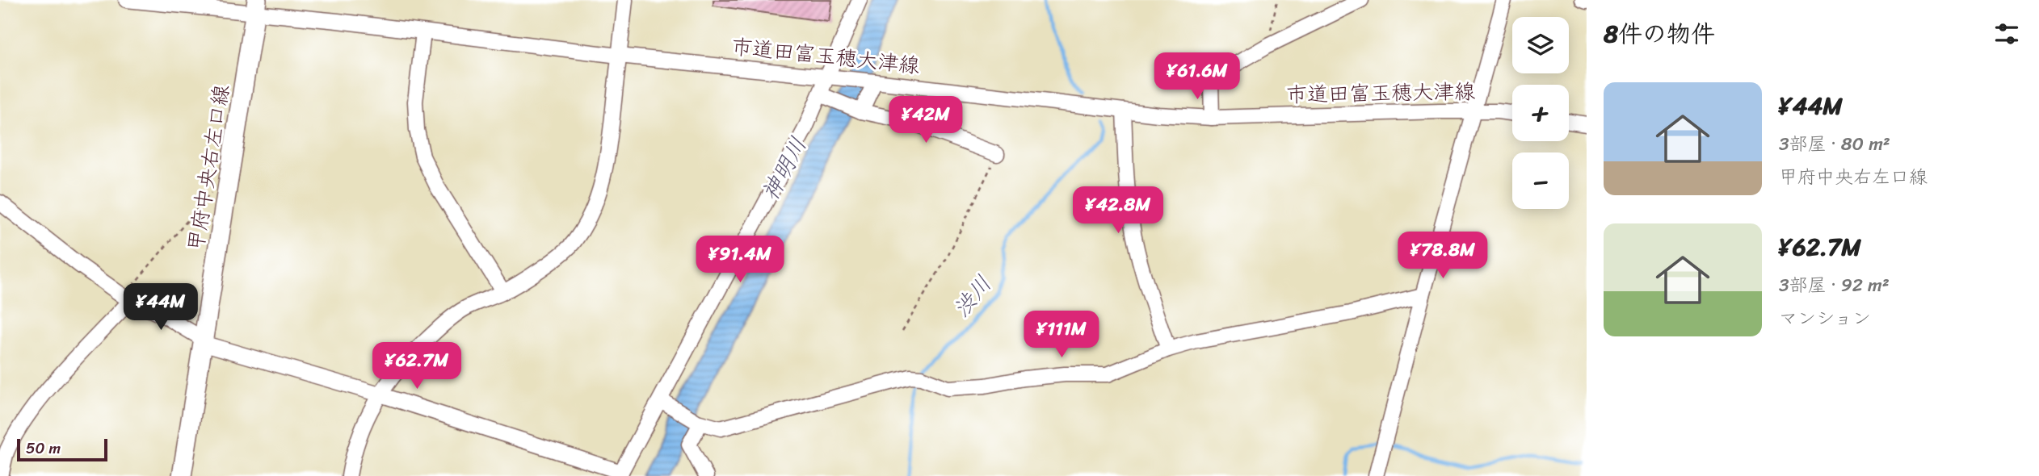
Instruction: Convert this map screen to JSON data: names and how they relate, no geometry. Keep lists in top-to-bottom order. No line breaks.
{"streets":{"main road":["甲府中央右左口線"],"street":["市道田富玉穂大津線"]},"crossings":[["市道田富玉穂大津線","甲府中央右左口線"]],"water":["神明川","渋川"],"scale_bar":"50 m","page":{"heading":"8件の物件","map_buttons":["+","−"],"price":["¥61.6M","¥42M","¥42.8M","¥78.8M","¥91.4M","¥44M","¥111M","¥62.7M"],"list":[{"name":"¥44M","note":"3部屋 · 80 m² · 甲府中央右左口線"},{"name":"¥62.7M","note":"3部屋 · 92 m² · マンション"}],"scale":"50 m"}}
